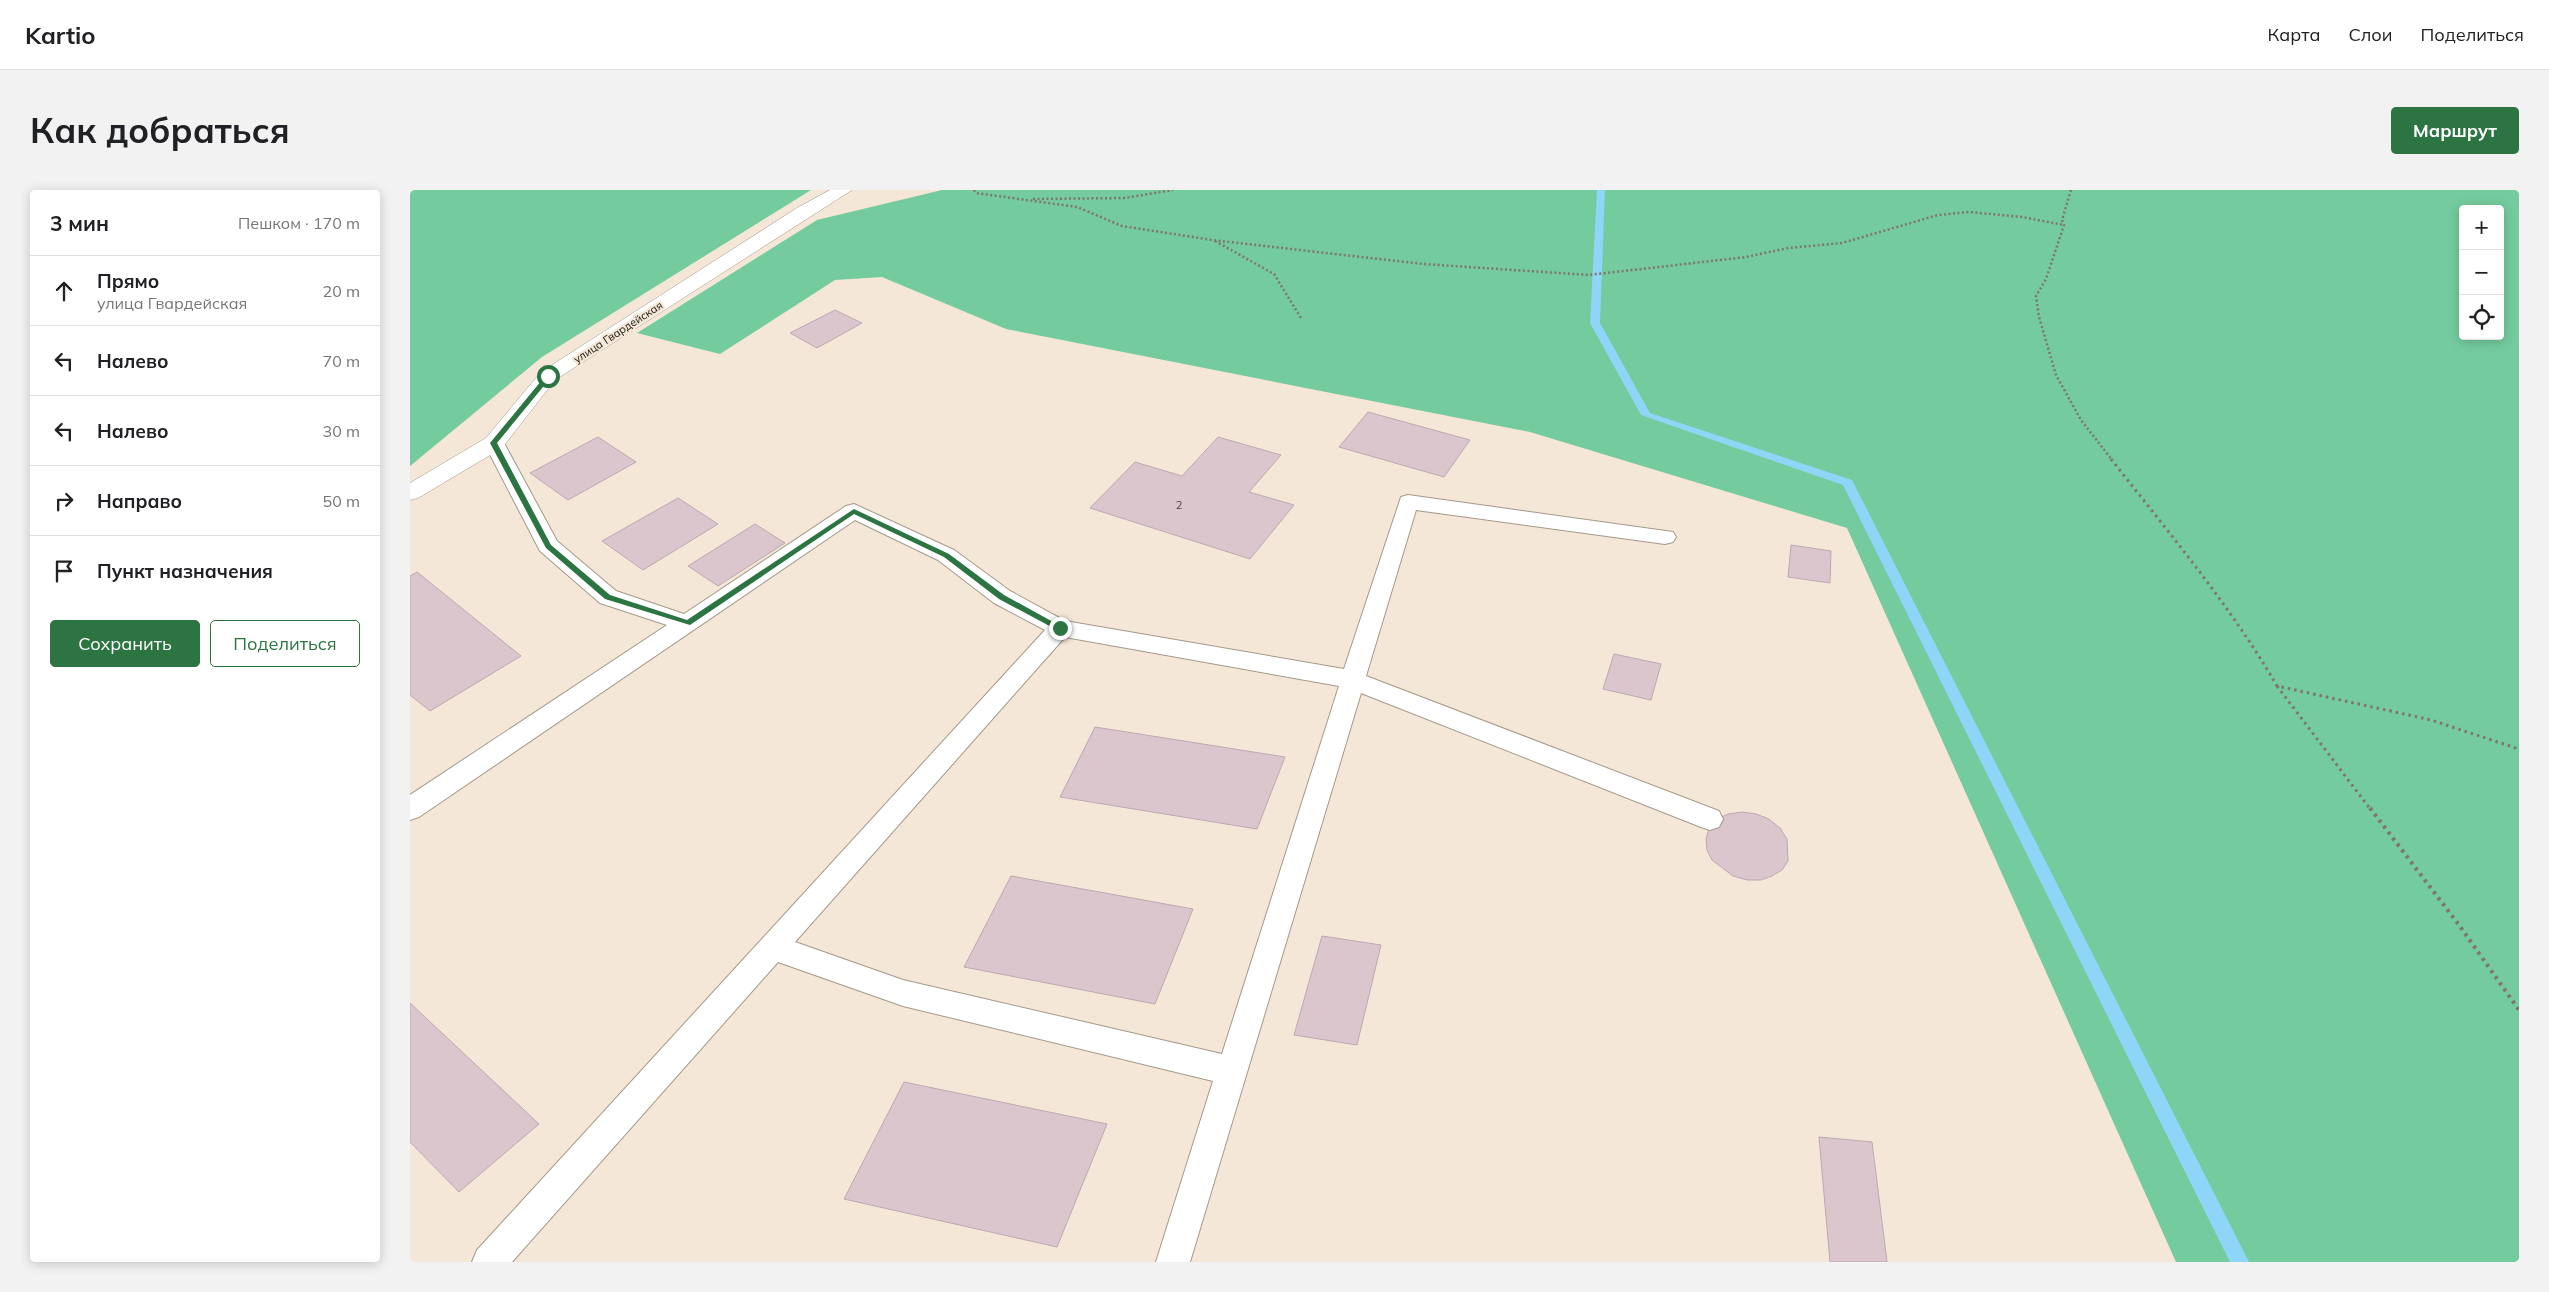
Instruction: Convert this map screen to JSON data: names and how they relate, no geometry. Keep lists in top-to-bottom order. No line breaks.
{"streets":{"street":["улица Гвардейская"]},"house_numbers":["2"],"page":{"header":"Kartio","nav":["Карта","Слои","Поделиться"],"buttons":["Маршрут",["Сохранить","Поделиться"]],"title":"Как добраться","heading":["3 мин","Пешком · 170 m"],"map_buttons":["+","−"],"list":[["Прямо","улица Гвардейская","20 m"],["Налево","70 m"],["Налево","30 m"],["Направо","50 m"],"Пункт назначения"]}}
